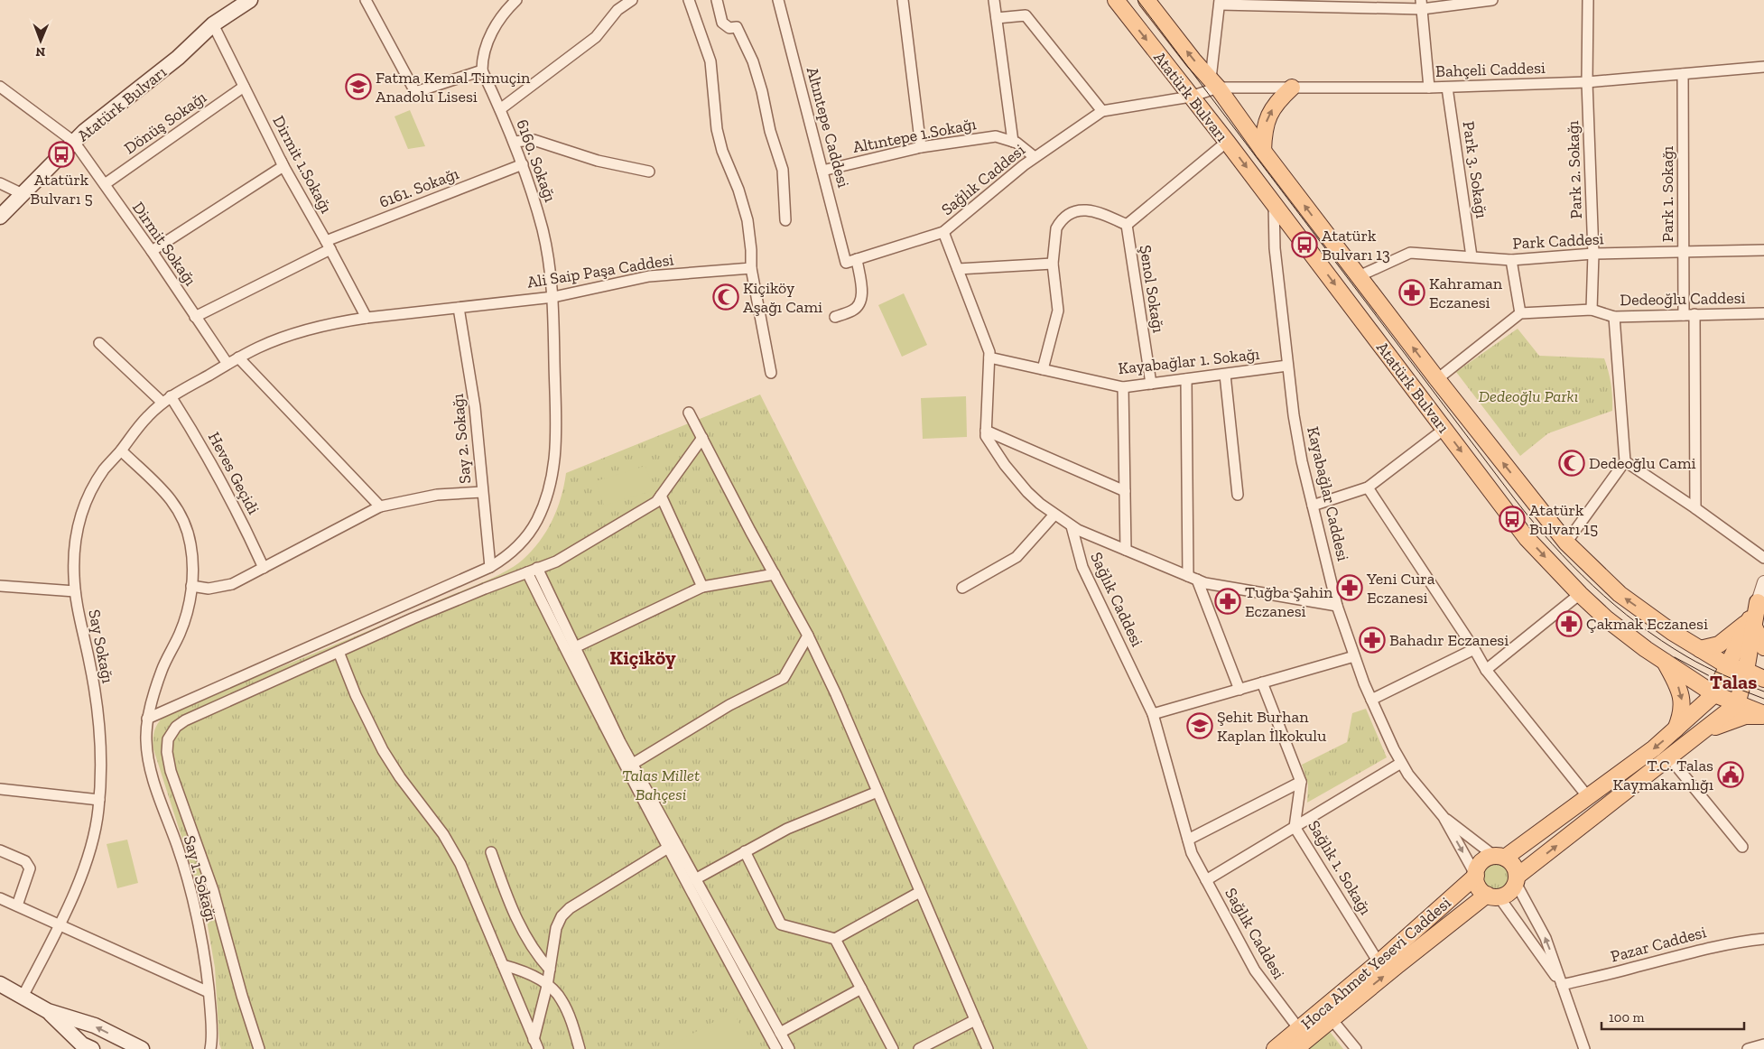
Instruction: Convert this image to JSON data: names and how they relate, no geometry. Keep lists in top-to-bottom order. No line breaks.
{"streets":{"main road":["Atatürk Bulvarı","Hoca Ahmet Yesevi Caddesi"],"street":["Bahçeli Caddesi","Dönüş Sokağı","Altıntepe Caddesi","Altıntepe 1.Sokağı","6160. Sokağı","Dirmit 1.Sokağı","Park 3. Sokağı","Park 2. Sokağı","Sağlık Caddesi","6161. Sokağı","Park 1. Sokağı","Park Caddesi","Dirmit Sokağı","Ali Saip Paşa Caddesi","Şenol Sokağı","Dedeoğlu Caddesi","Kayabağlar 1. Sokağı","Say 2. Sokağı","Heves Geçidi","Kayabağlar Caddesi","Say Sokağı","Sağlık 1. Sokağı","Say 1. Sokağı","Pazar Caddesi"]},"crossings":[["Bahçeli Caddesi","Atatürk Bulvarı"],["Bahçeli Caddesi","Park 3. Sokağı"],["Bahçeli Caddesi","Park 2. Sokağı"],["Bahçeli Caddesi","Sağlık Caddesi"],["Bahçeli Caddesi","Park 1. Sokağı"],["Atatürk Bulvarı","Dirmit 1.Sokağı"],["Atatürk Bulvarı","Sağlık Caddesi"],["Atatürk Bulvarı","Park Caddesi"],["Atatürk Bulvarı","Dirmit Sokağı"],["Atatürk Bulvarı","Kayabağlar Caddesi"],["Dönüş Sokağı","Dirmit 1.Sokağı"],["Dönüş Sokağı","Dirmit Sokağı"],["Altıntepe Caddesi","Altıntepe 1.Sokağı"],["Altıntepe 1.Sokağı","Sağlık Caddesi"],["6160. Sokağı","6161. Sokağı"],["6160. Sokağı","Ali Saip Paşa Caddesi"],["6160. Sokağı","Say 2. Sokağı"],["6160. Sokağı","Say 1. Sokağı"],["Dirmit 1.Sokağı","6161. Sokağı"],["Dirmit 1.Sokağı","Ali Saip Paşa Caddesi"],["Park 3. Sokağı","Park Caddesi"],["Park 2. Sokağı","Park Caddesi"],["Park 2. Sokağı","Dedeoğlu Caddesi"],["Sağlık Caddesi","Kayabağlar 1. Sokağı"],["Sağlık Caddesi","Hoca Ahmet Yesevi Caddesi"],["6161. Sokağı","Dirmit Sokağı"],["Park 1. Sokağı","Park Caddesi"],["Park 1. Sokağı","Dedeoğlu Caddesi"],["Dirmit Sokağı","Say Sokağı"],["Ali Saip Paşa Caddesi","Say 2. Sokağı"],["Ali Saip Paşa Caddesi","Say Sokağı"],["Şenol Sokağı","Kayabağlar 1. Sokağı"],["Kayabağlar 1. Sokağı","Kayabağlar Caddesi"],["Heves Geçidi","Say Sokağı"],["Kayabağlar Caddesi","Hoca Ahmet Yesevi Caddesi"],["Say Sokağı","Say 1. Sokağı"],["Sağlık 1. Sokağı","Hoca Ahmet Yesevi Caddesi"]],"districts":["Kiçiköy","Talas"],"parks":["Dedeoğlu Parkı","Talas Millet Bahçesi"],"places":{"school or university":["Fatma Kemal Timuçin Anadolu Lisesi","Şehit Burhan Kaplan İlkokulu"],"bus stop":["Atatürk Bulvarı 5","Atatürk Bulvarı 13","Atatürk Bulvarı 15"],"pharmacy":["Kahraman Eczanesi","Yeni Cura Eczanesi","Tuğba Şahin Eczanesi","Çakmak Eczanesi","Bahadır Eczanesi"],"mosque":["Kiçiköy Aşağı Cami","Dedeoğlu Cami"],"public building":["T.C. Talas Kaymakamlığı"]},"scale_bar":"100 m","north":"bottom"}
